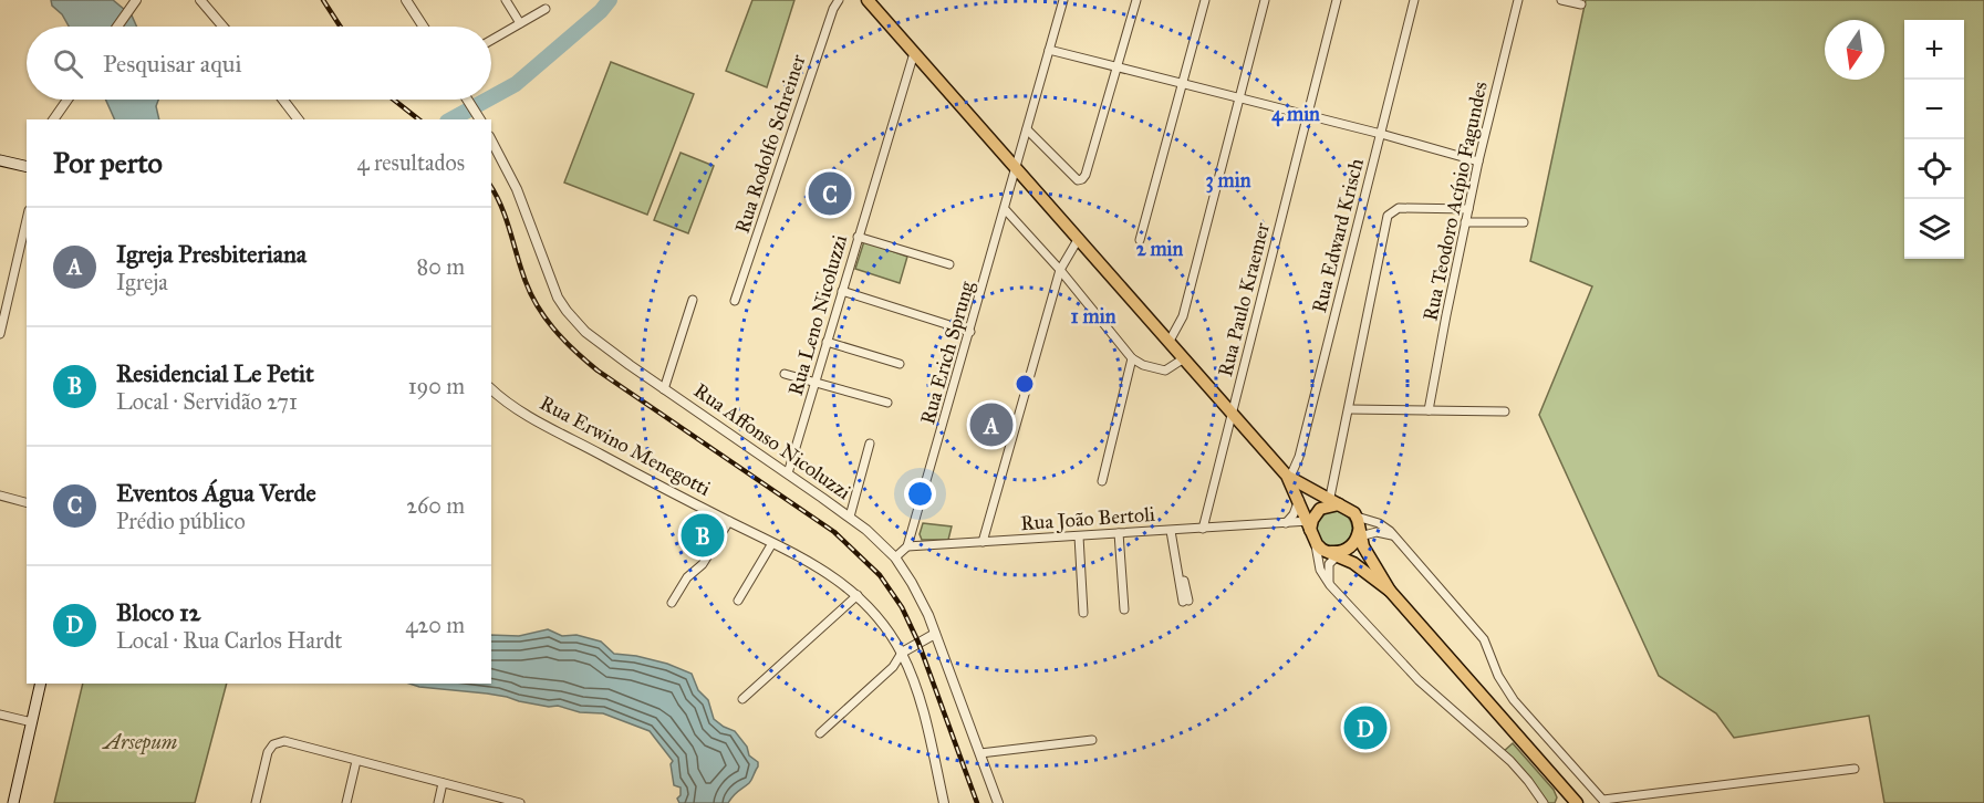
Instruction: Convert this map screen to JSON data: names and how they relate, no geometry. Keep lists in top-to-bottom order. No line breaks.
{"streets":{"street":["Rua Rodolfo Schreiner","Rua Teodoro Acípio Fagundes","Rua Edward Krisch","Rua Paulo Kraemer","Rua Leno Nicoluzzi","Rua Erich Sprung","Rua Affonso Nicoluzzi","Rua Erwino Menegotti","Rua João Bertoli"]},"crossings":[["Rua Paulo Kraemer","Rua João Bertoli"],["Rua Leno Nicoluzzi","Rua Affonso Nicoluzzi"],["Rua Erich Sprung","Rua João Bertoli"]],"parks":["Arsepum"],"north":"bottom","page":{"map_buttons":["+","−"],"search":"Pesquisar aqui","heading":["Por perto","4 resultados"],"pins":["C","A","B","D"],"list":[{"mark":"A","name":"Igreja Presbiteriana","note":"Igreja","value":"80 m"},{"mark":"B","name":"Residencial Le Petit","note":"Local · Servidão 271","value":"190 m"},{"mark":"C","name":"Eventos Água Verde","note":"Prédio público","value":"260 m"},{"mark":"D","name":"Bloco 12","note":"Local · Rua Carlos Hardt","value":"420 m"}]},"rings":["4 min","3 min","2 min","1 min"]}
